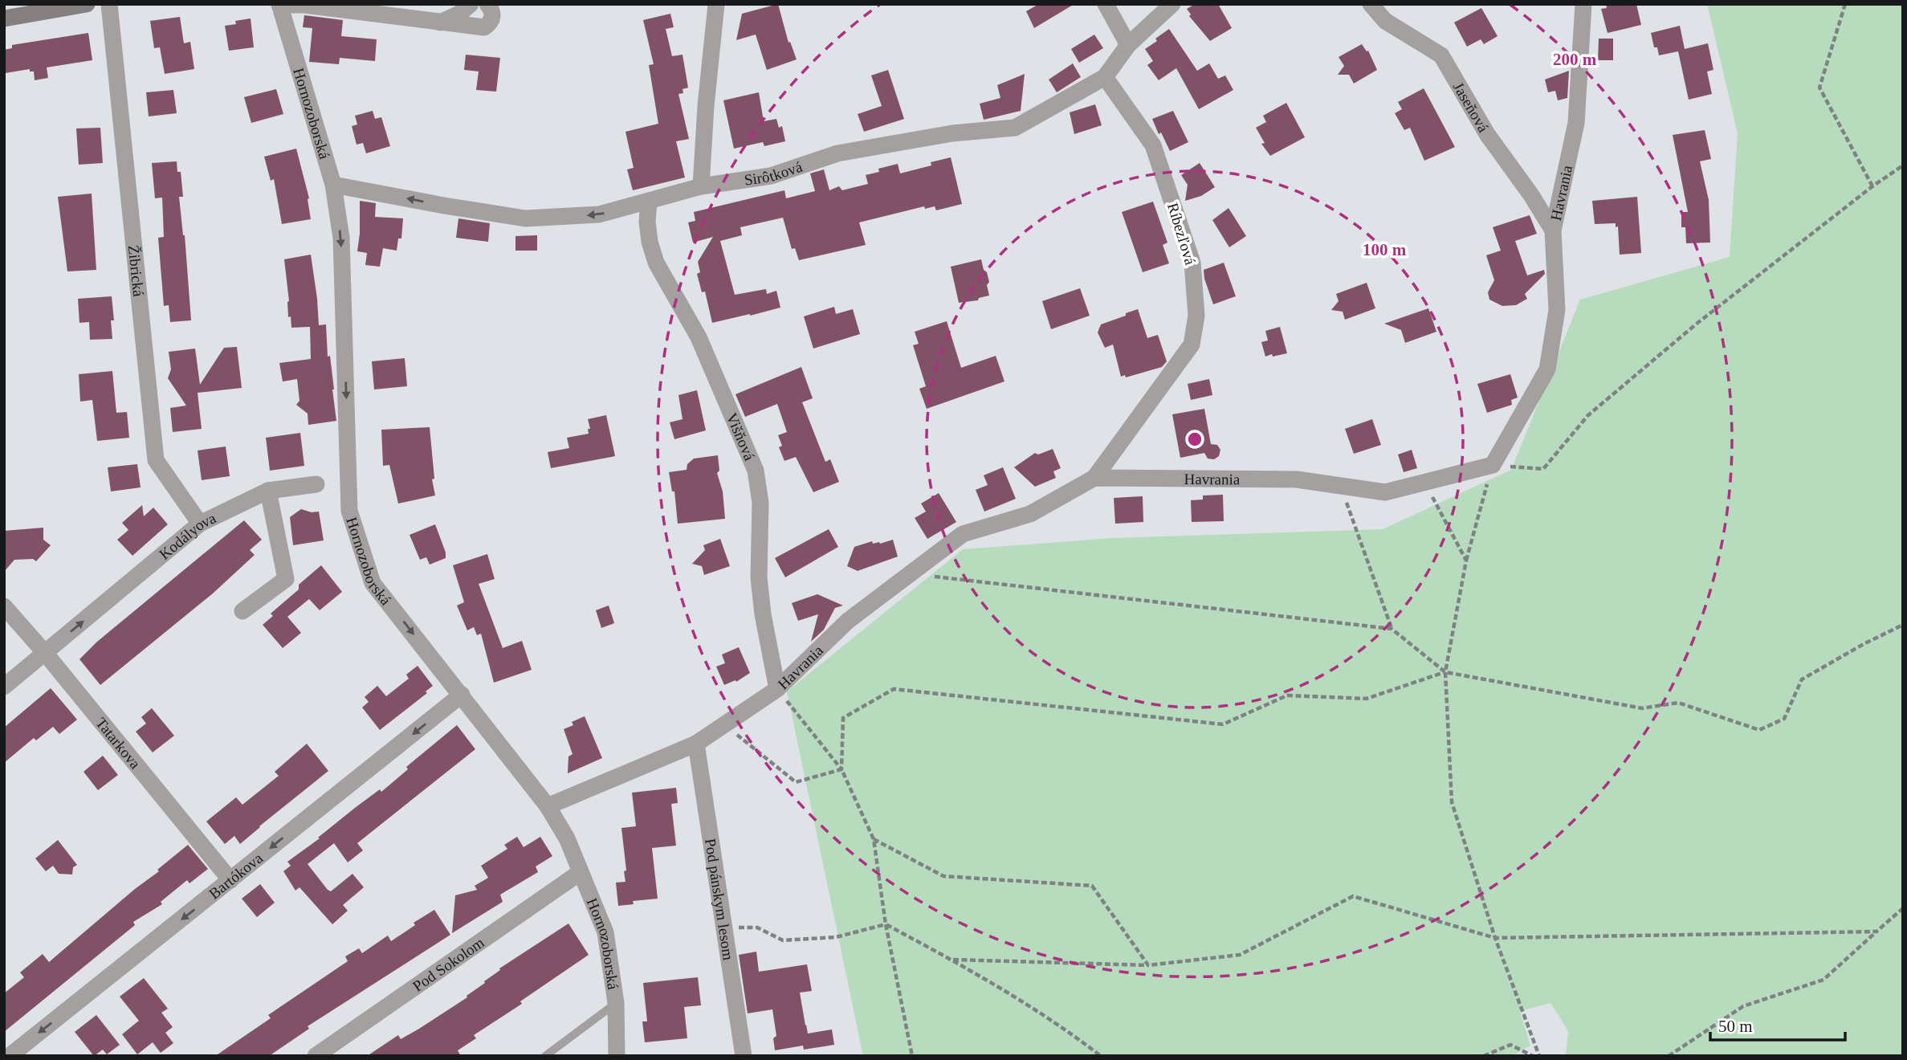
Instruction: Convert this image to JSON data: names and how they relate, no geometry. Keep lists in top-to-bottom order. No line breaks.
{"streets":{"street":["Jaseňová","Hornozoborská","Sirôtková","Havrania","Ríbezľová","Žibrická","Višňová","Kodályova","Tatarkova","Bartókova","Pod pánskym lesom","Pod Sokolom"]},"crossings":[["Jaseňová","Havrania"],["Hornozoborská","Sirôtková"],["Hornozoborská","Havrania"],["Hornozoborská","Bartókova"],["Hornozoborská","Pod Sokolom"],["Sirôtková","Ríbezľová"],["Sirôtková","Višňová"],["Havrania","Ríbezľová"],["Havrania","Višňová"],["Havrania","Pod pánskym lesom"],["Žibrická","Kodályova"],["Kodályova","Tatarkova"],["Tatarkova","Bartókova"]],"one_way":["Hornozoborská","Sirôtková","Kodályova","Bartókova"],"scale_bar":"50 m","rings":["200 m","100 m"]}
